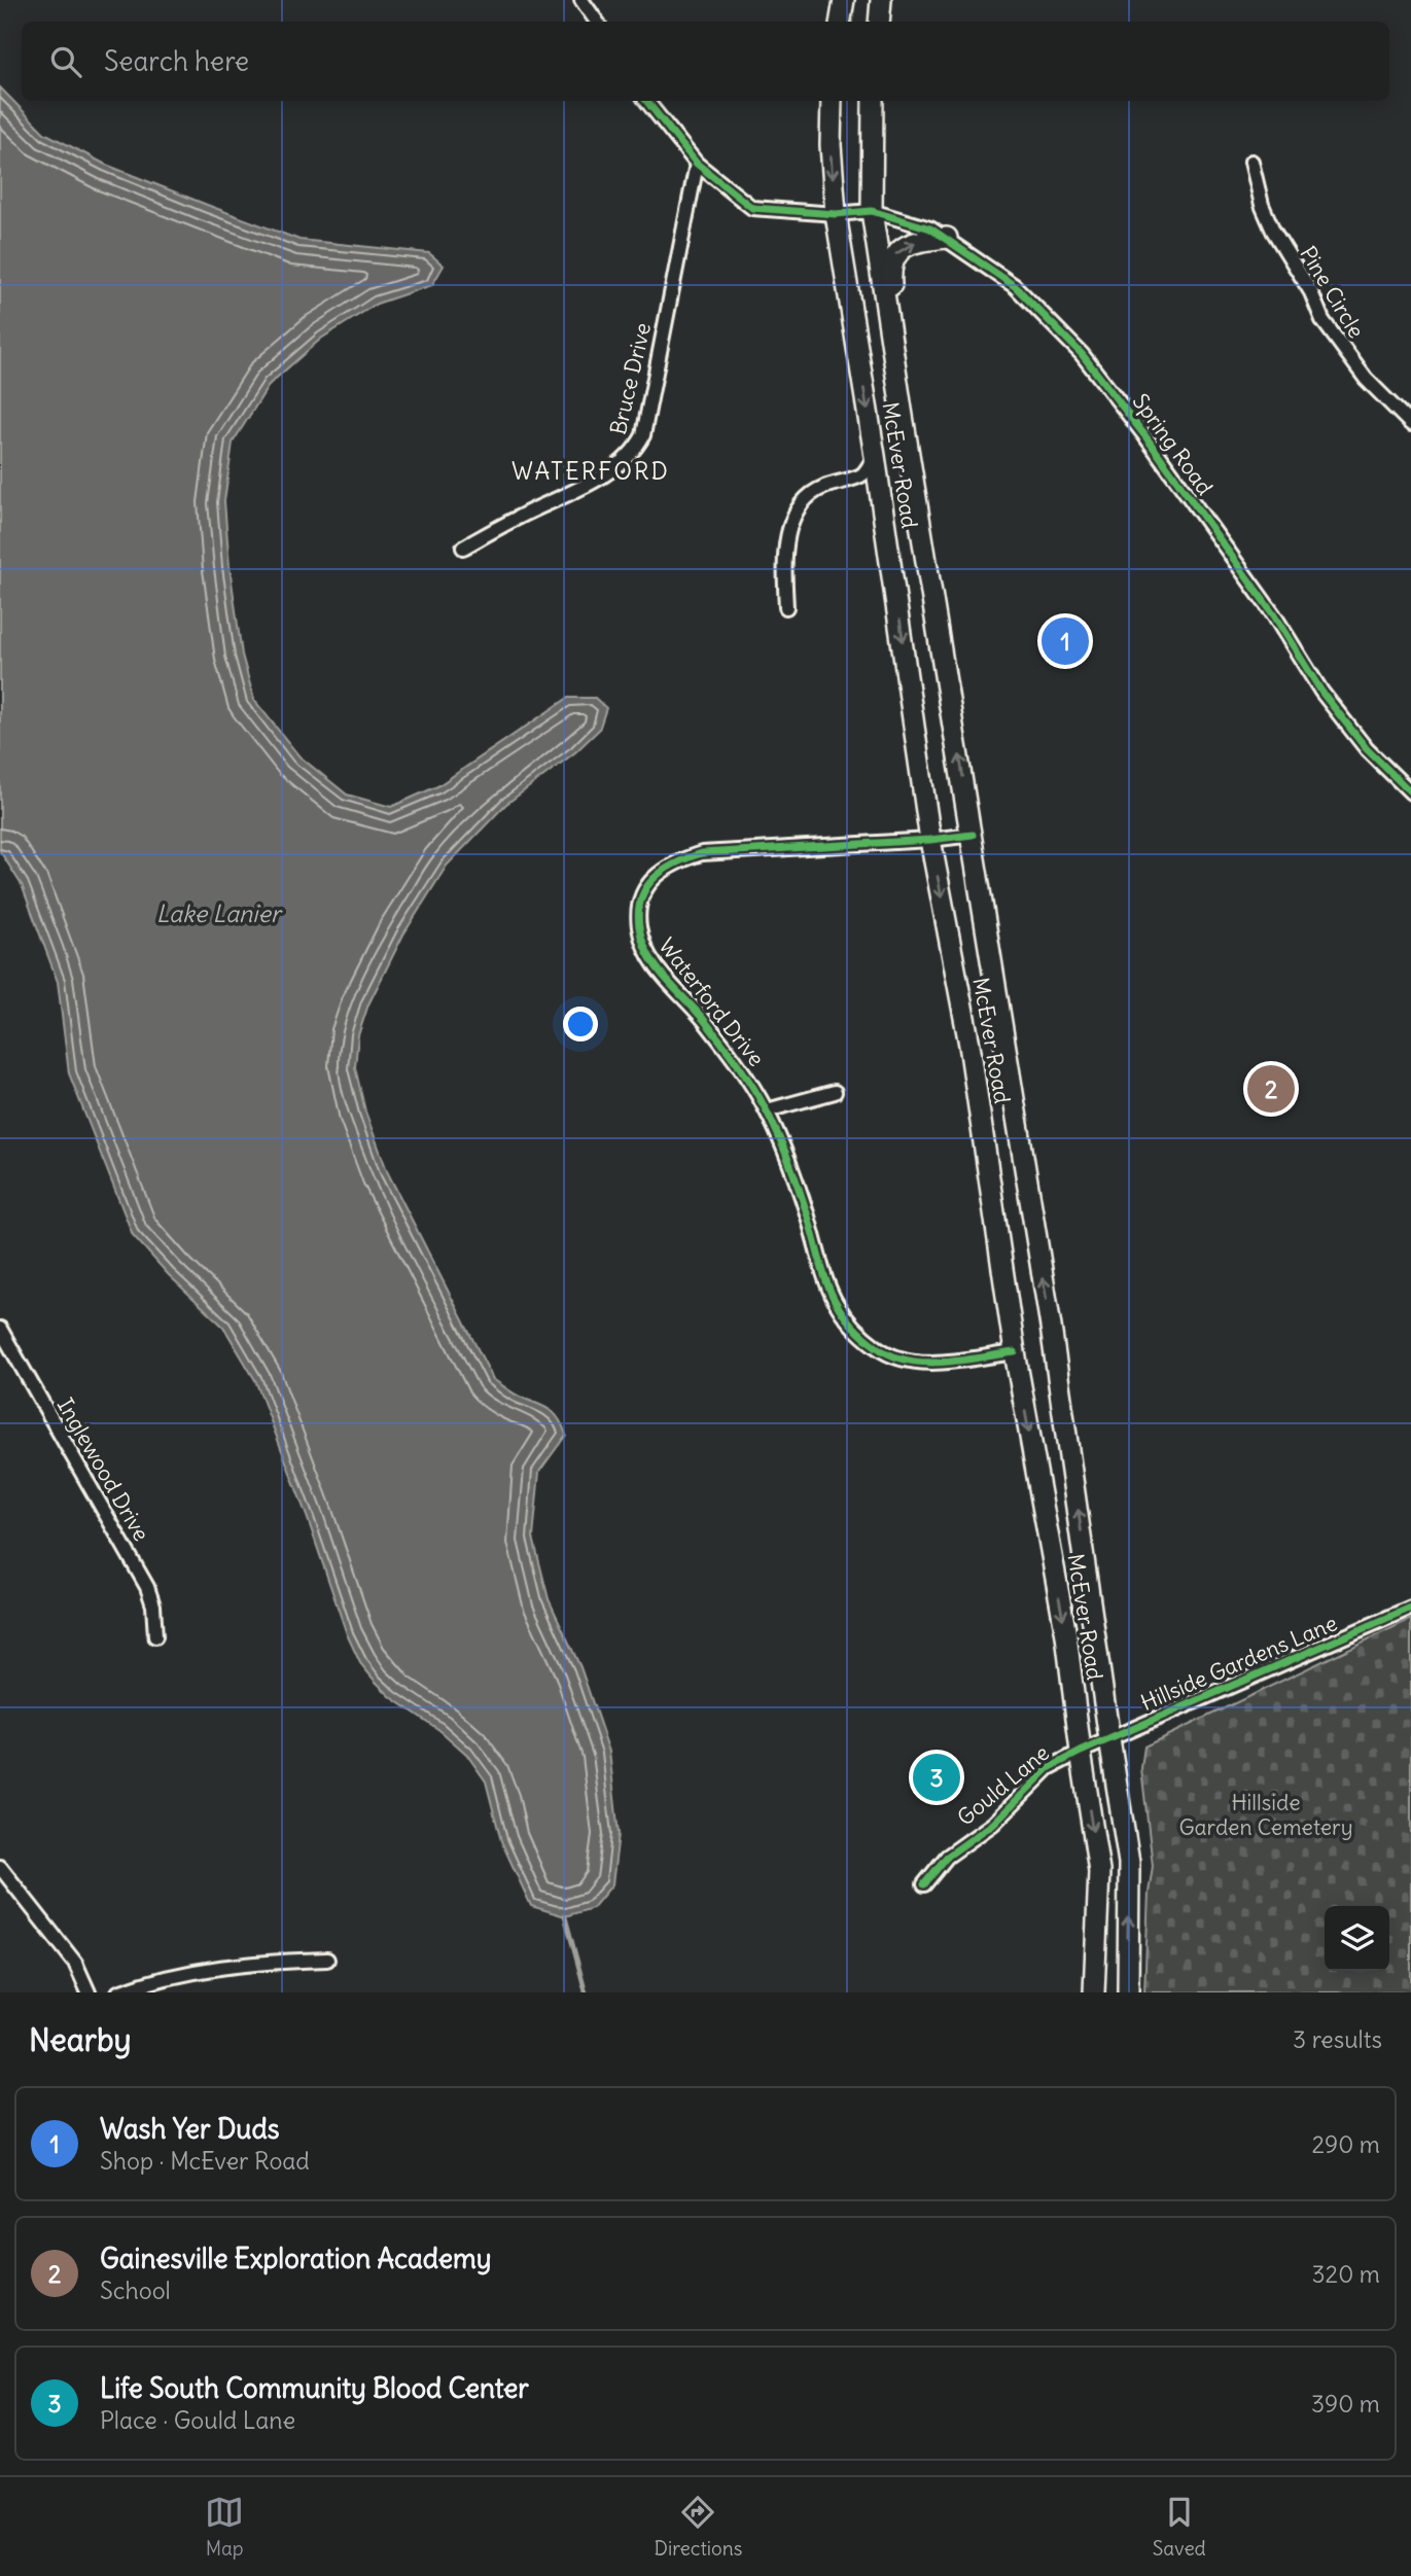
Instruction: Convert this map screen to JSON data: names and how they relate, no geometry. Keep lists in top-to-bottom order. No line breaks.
{"streets":{"main road":["McEver Road"],"street":["Pine Circle","Bruce Drive","Spring Road","Waterford Drive","Inglewood Drive","Hillside Gardens Lane","Gould Lane"]},"crossings":[["Bruce Drive","Spring Road"],["Spring Road","McEver Road"],["McEver Road","Waterford Drive"],["McEver Road","Hillside Gardens Lane"],["McEver Road","Gould Lane"],["Hillside Gardens Lane","Gould Lane"]],"districts":["WATERFORD"],"water":["Lake Lanier"],"parks":["Hillside Garden Cemetery"],"page":{"search":"Search here","pins":["1","2","3"],"heading":["Nearby","3 results"],"list":[{"mark":"1","name":"Wash Yer Duds","note":"Shop · McEver Road","value":"290 m"},{"mark":"2","name":"Gainesville Exploration Academy","note":"School","value":"320 m"},{"mark":"3","name":"Life South Community Blood Center","note":"Place · Gould Lane","value":"390 m"}],"nav":["Map","Directions","Saved"]}}
